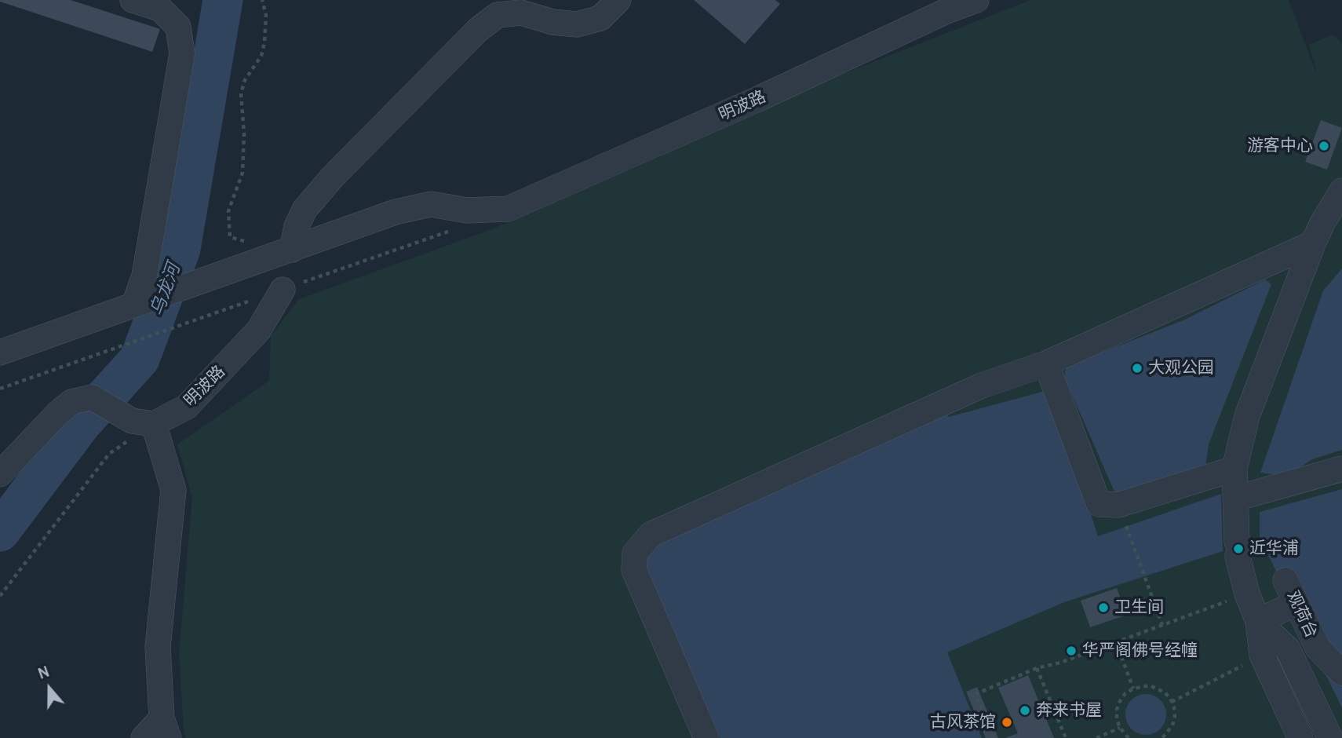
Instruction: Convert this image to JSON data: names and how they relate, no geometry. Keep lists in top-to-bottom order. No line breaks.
{"streets":{"street":["明波路","观荷台"]},"water":["乌龙河"],"places":["游客中心","大观公园","近华浦","卫生间","华严阁佛号经幢","奔来书屋","古风茶馆"],"north":"top"}
